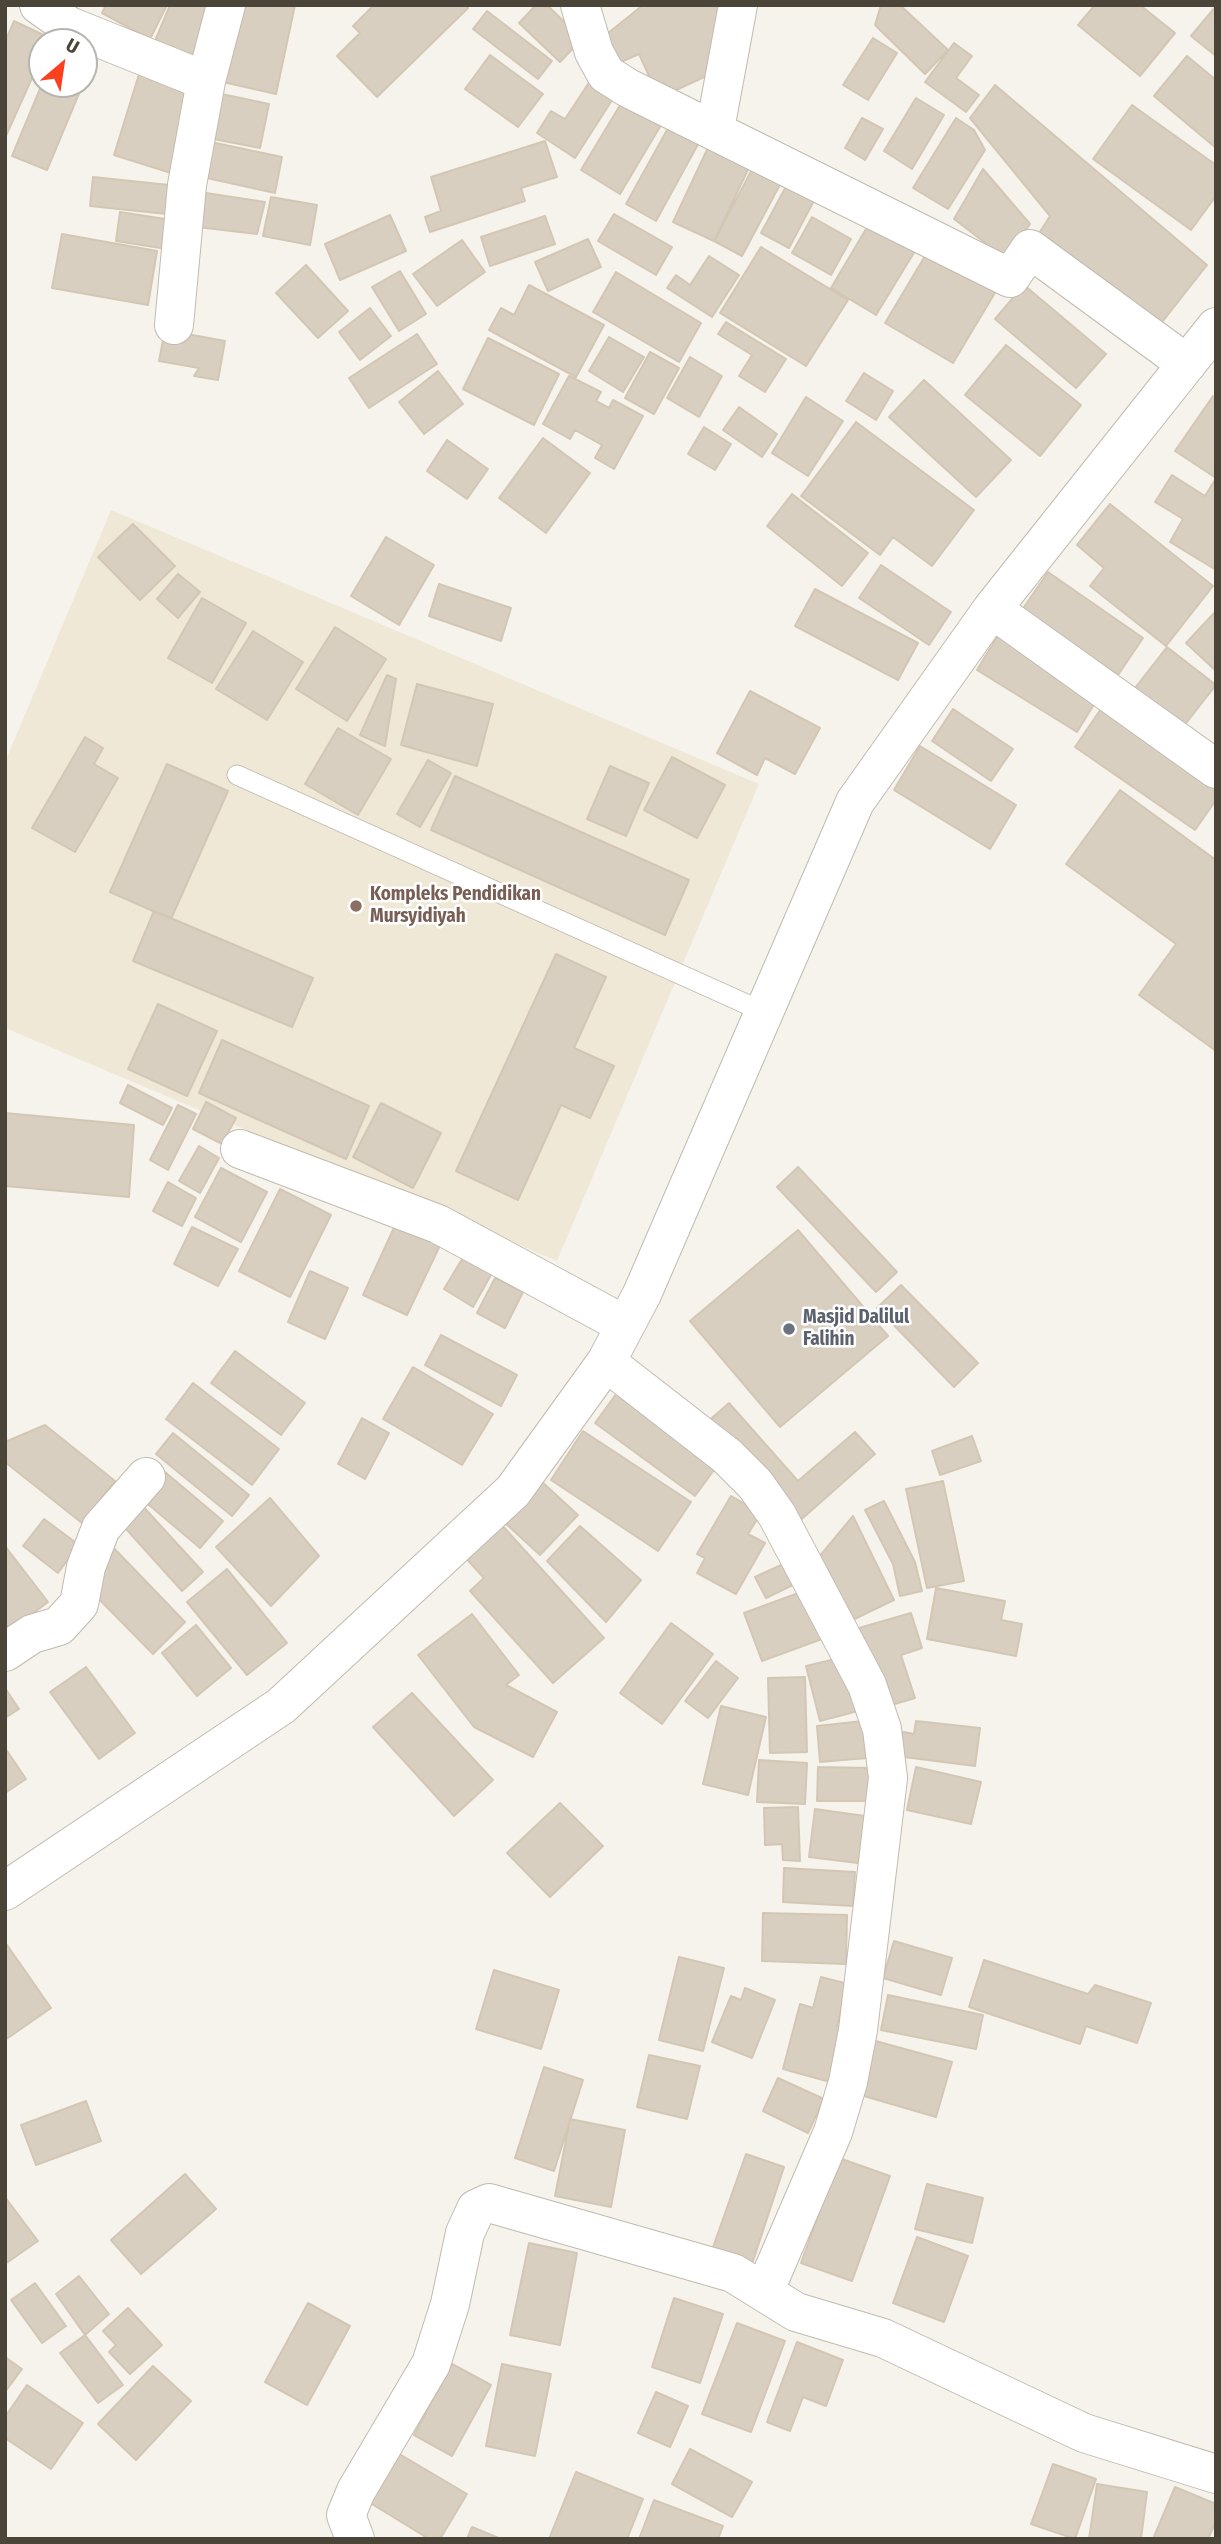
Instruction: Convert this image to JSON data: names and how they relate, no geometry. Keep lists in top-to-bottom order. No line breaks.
{"places":["Kompleks Pendidikan Mursyidiyah","Masjid Dalilul Falihin"],"north":"top right"}
